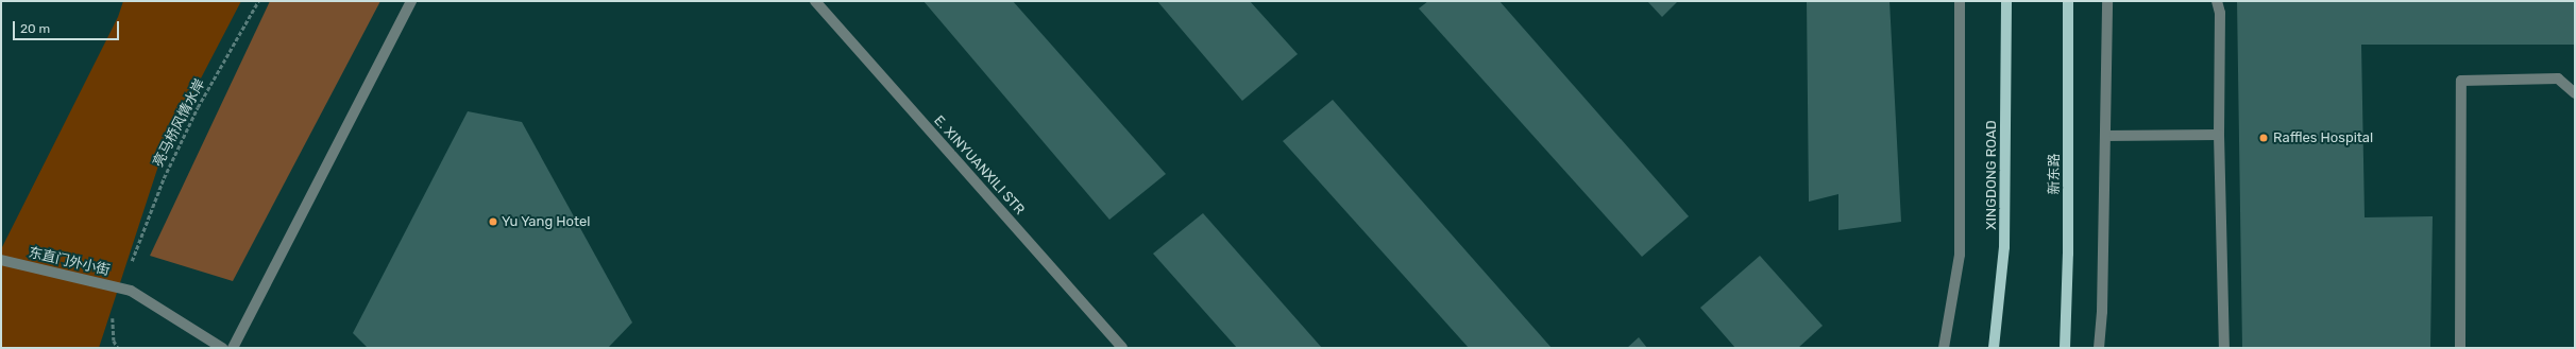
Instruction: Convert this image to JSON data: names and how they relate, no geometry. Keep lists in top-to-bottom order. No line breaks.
{"streets":{"main road":["新东路","XINGDONG ROAD"],"street":["E. XINYUANXILI STR","东直门外小街"],"path":["亮马桥风情水岸"]},"places":["Raffles Hospital","Yu Yang Hotel"],"scale_bar":"20 m"}
